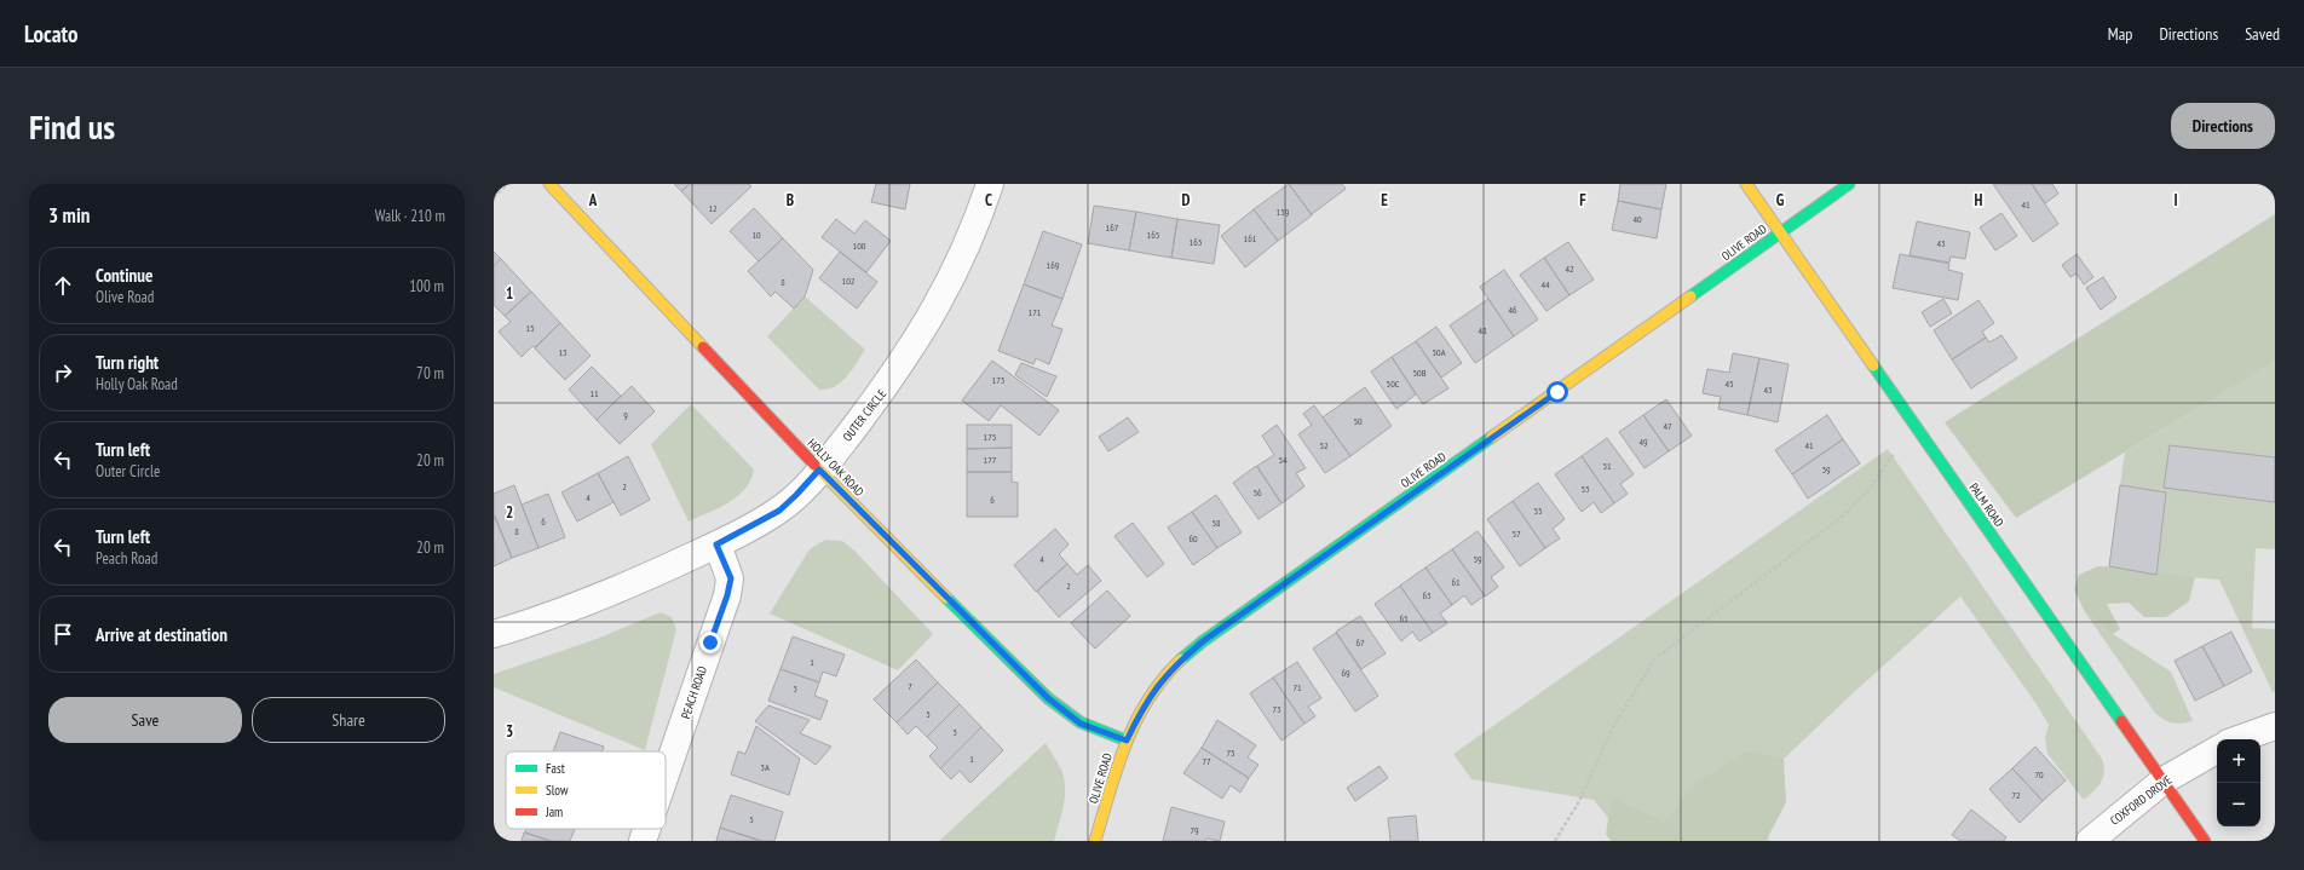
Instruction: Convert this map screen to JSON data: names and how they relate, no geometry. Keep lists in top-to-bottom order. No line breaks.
{"streets":{"street":["OLIVE ROAD","OUTER CIRCLE","HOLLY OAK ROAD","PALM ROAD","PEACH ROAD","COXFORD DROVE"]},"crossings":[["OLIVE ROAD","HOLLY OAK ROAD"],["OLIVE ROAD","PALM ROAD"],["OUTER CIRCLE","HOLLY OAK ROAD"],["OUTER CIRCLE","PEACH ROAD"],["PALM ROAD","COXFORD DROVE"]],"house_numbers":["41","12","159","40","167","10","165","161","163","43","100","169","42","102","8","44","46","171","15","48","13","50A","50B","173","50C","45","43","11","9","50","47","175","49","52","41","177","54","51","39","2","53","56","4","6","55","6","58","8","57","60","4","59","61","2","63","65","67","1","69","7","71","3","73","5","3","75","1","77","3A","70","72","5","79"],"legend":["Fast","Slow","Jam"],"page":{"header":"Locato","nav":["Map","Directions","Saved"],"buttons":["Directions",["Save","Share"]],"title":"Find us","heading":["3 min","Walk · 210 m"],"list":[["Continue","Olive Road","100 m"],["Turn right","Holly Oak Road","70 m"],["Turn left","Outer Circle","20 m"],["Turn left","Peach Road","20 m"],"Arrive at destination"],"map_buttons":["+","−"]},"grid":{"columns":["A","B","C","D","E","F","G","H","I"],"rows":["1","2","3"]}}
